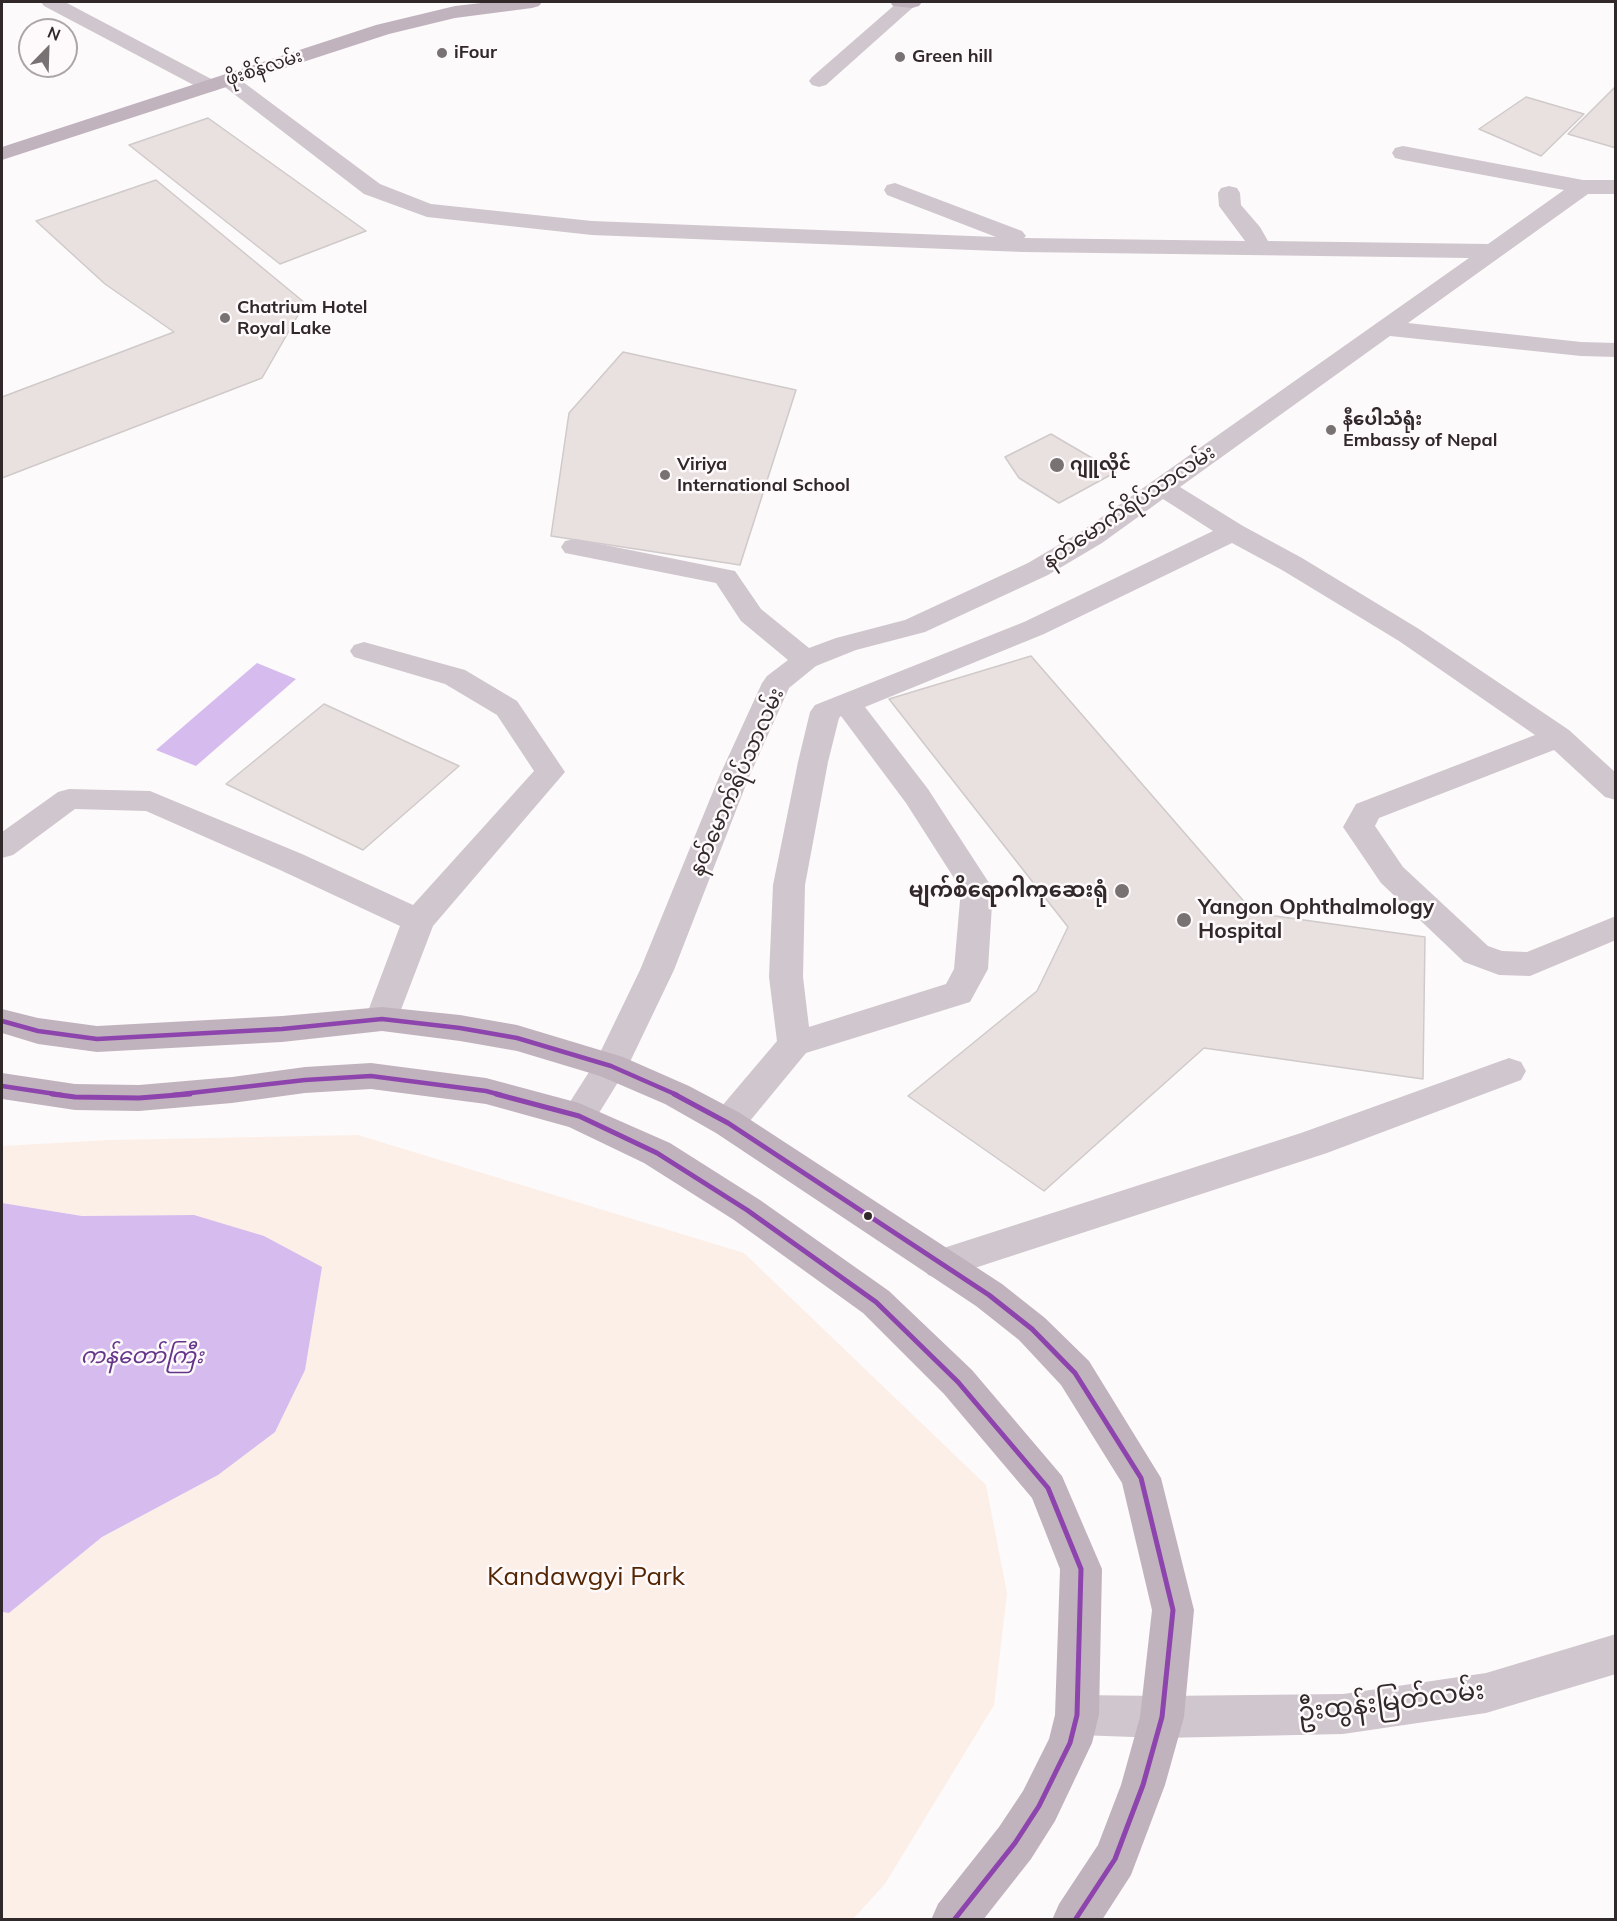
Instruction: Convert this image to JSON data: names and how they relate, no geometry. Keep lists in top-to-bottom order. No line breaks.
{"streets":{"main road":["ဖိုးစိန်လမ်း"],"street":["နတ်မောက်ရိပ်သာလမ်း","ဦးထွန်းမြတ်လမ်း"]},"water":["ကန်တော်ကြီး"],"parks":["Kandawgyi Park"],"places":["iFour","Green hill","Chatrium Hotel Royal Lake","နီပေါသံရုံး Embassy of Nepal","ဂျူလိုင်","Viriya International School","မျက်စိရောဂါကုဆေးရုံ","Yangon Ophthalmology Hospital"],"north":"top right"}
